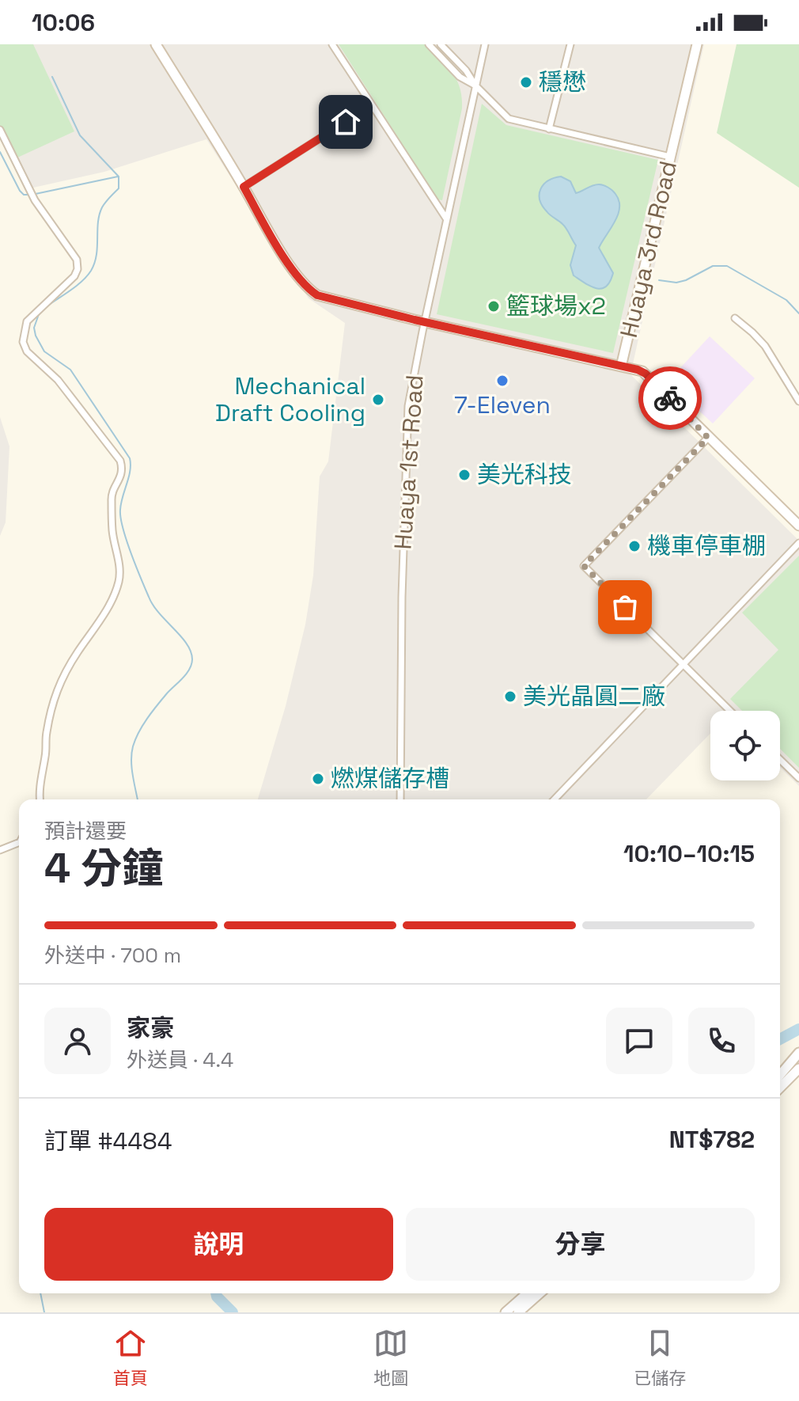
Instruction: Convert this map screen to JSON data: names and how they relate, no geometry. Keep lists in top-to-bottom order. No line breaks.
{"streets":{"street":["Huaya 3rd Road","Huaya 1st Road"]},"places":["穩懋","籃球場x2","7-Eleven","Mechanical Draft Cooling","美光科技","機車停車棚","美光晶圓二廠","燃煤儲存槽"],"page":{"status":"10:06","heading":["4 分鐘","預計還要","10:10–10:15"],"panel":["家豪","外送員 · 4.4","訂單 #4484","NT$782"],"bar":"外送中 · 700 m","buttons":["說明","分享"],"tabs":["首頁","地圖","已儲存"]}}
